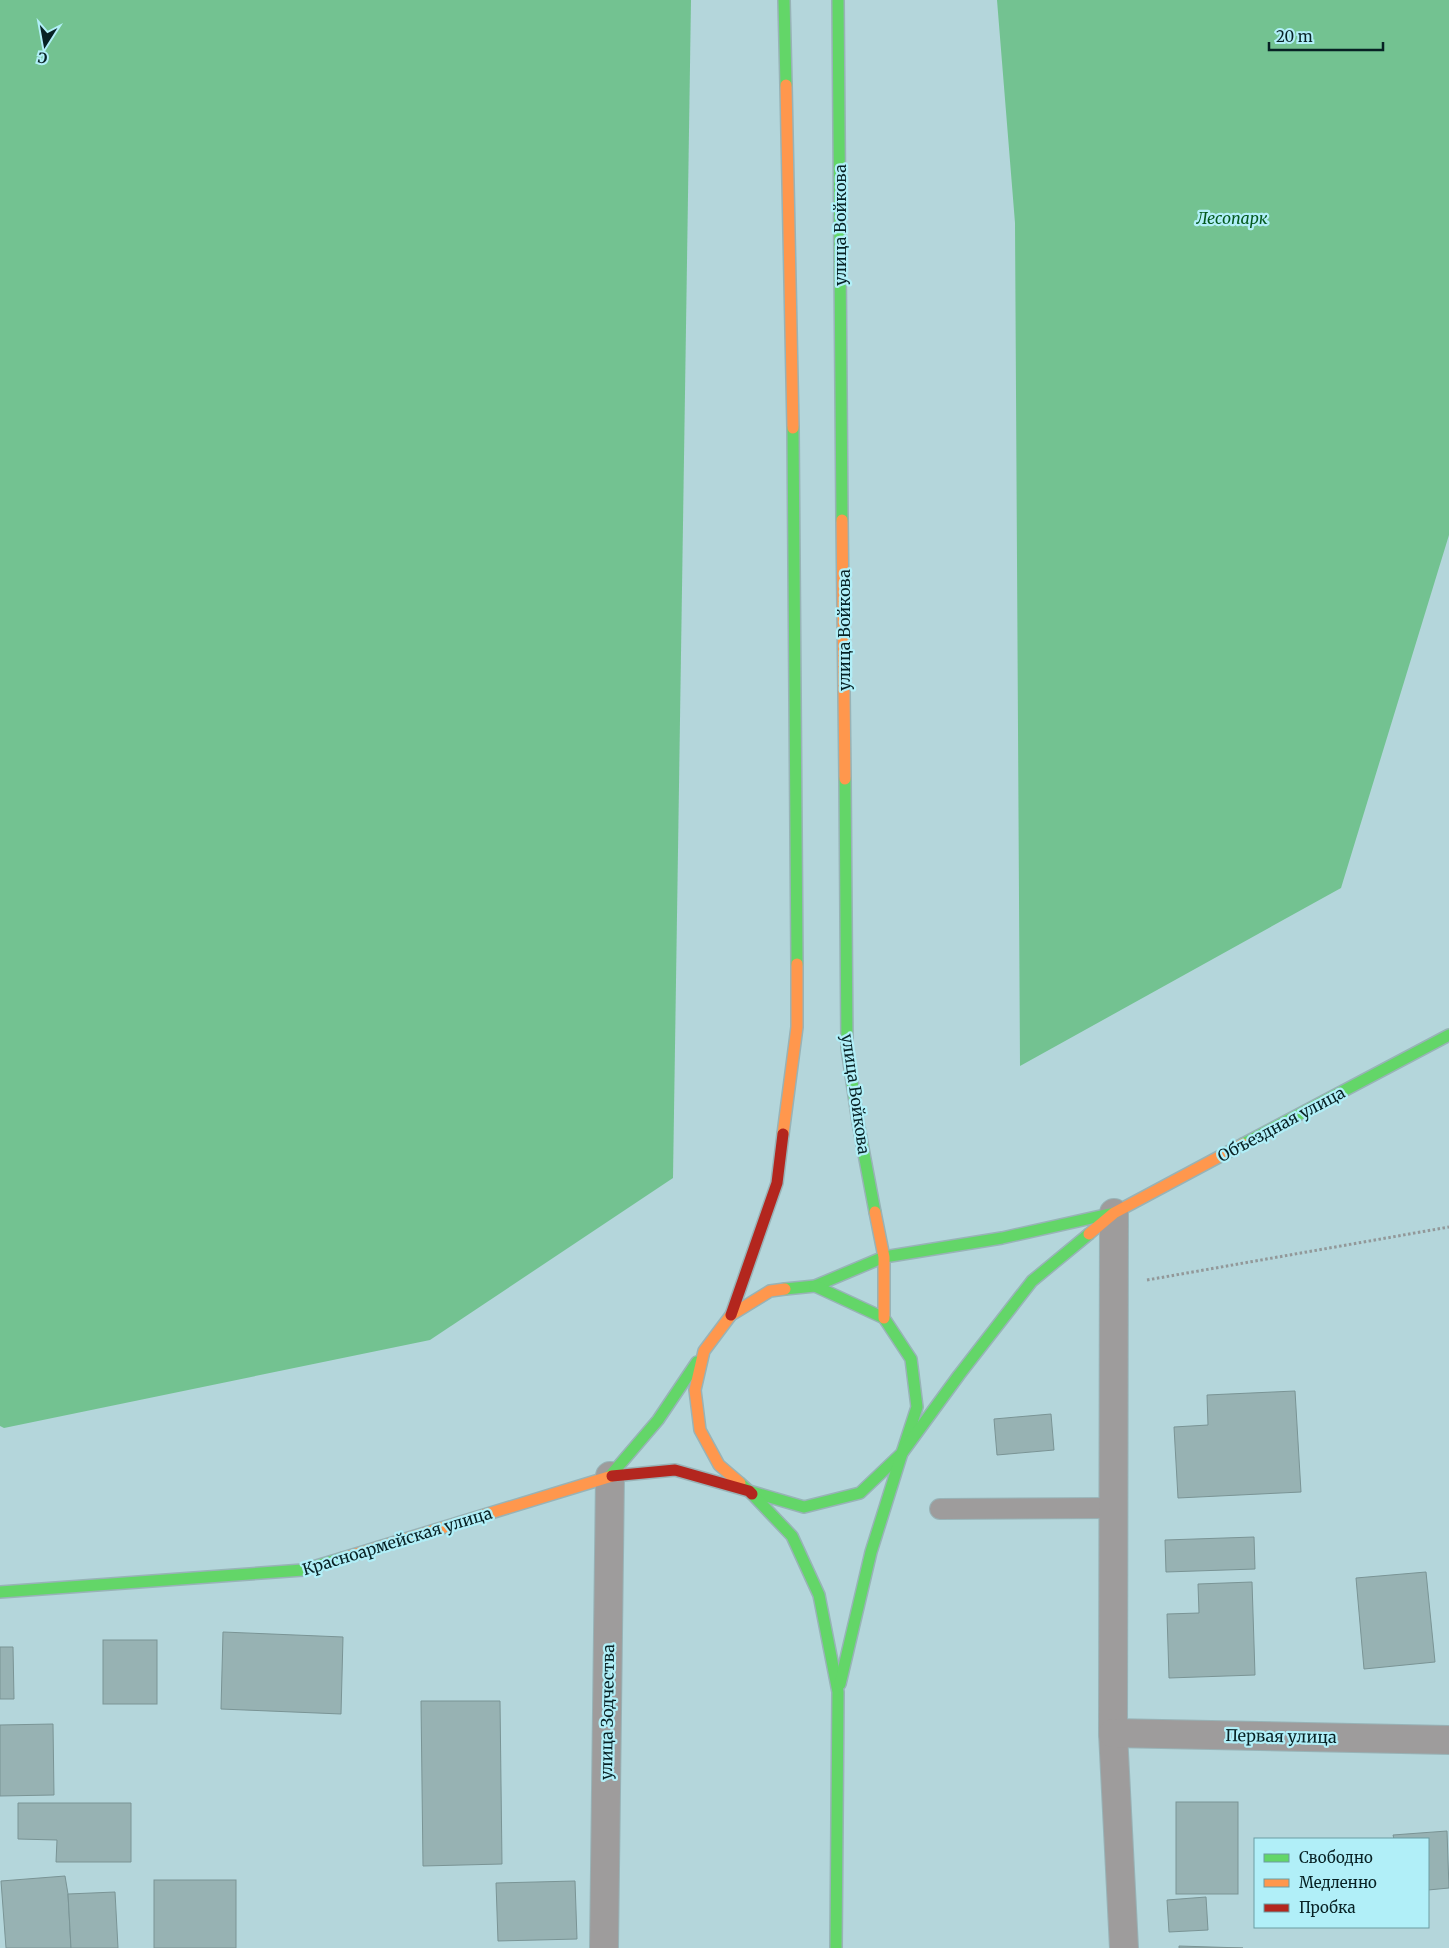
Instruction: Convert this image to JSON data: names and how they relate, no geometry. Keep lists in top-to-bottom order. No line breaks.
{"streets":{"main road":["улица Войкова","Объездная улица","Красноармейская улица"],"street":["улица Зодчества","Первая улица"]},"crossings":[["Красноармейская улица","улица Зодчества"]],"parks":["Лесопарк"],"legend":["Свободно","Медленно","Пробка"],"scale_bar":"20 m","north":"bottom"}
